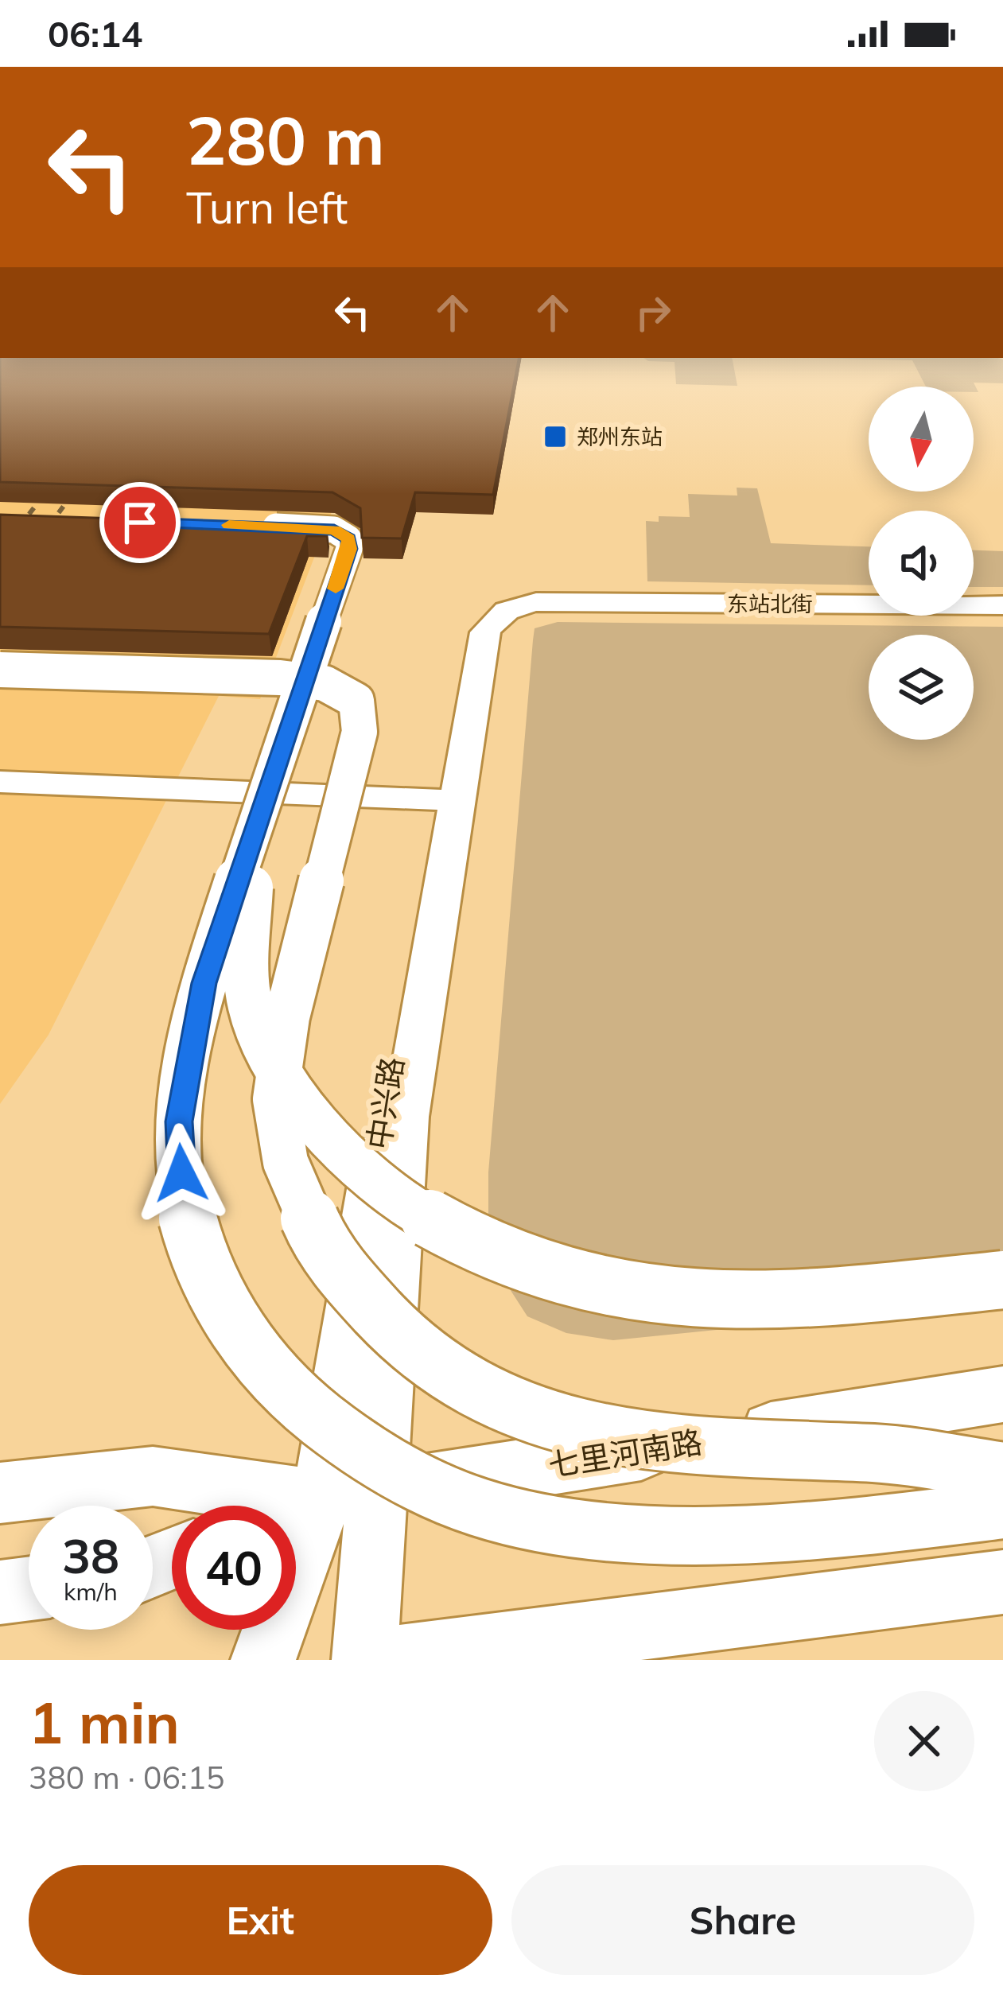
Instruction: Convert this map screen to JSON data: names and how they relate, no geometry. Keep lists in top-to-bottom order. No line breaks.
{"streets":{"street":["东站北街","中兴路","七里河南路"]},"crossings":[["东站北街","中兴路"],["中兴路","七里河南路"]],"places":{"transit":["郑州东站"]},"north":"bottom","page":{"status":"06:14","turn":["280 m","Turn left"],"speed":"38 km/h","limit":"40","heading":["1 min","380 m · 06:15"],"buttons":["Exit","Share"]}}
